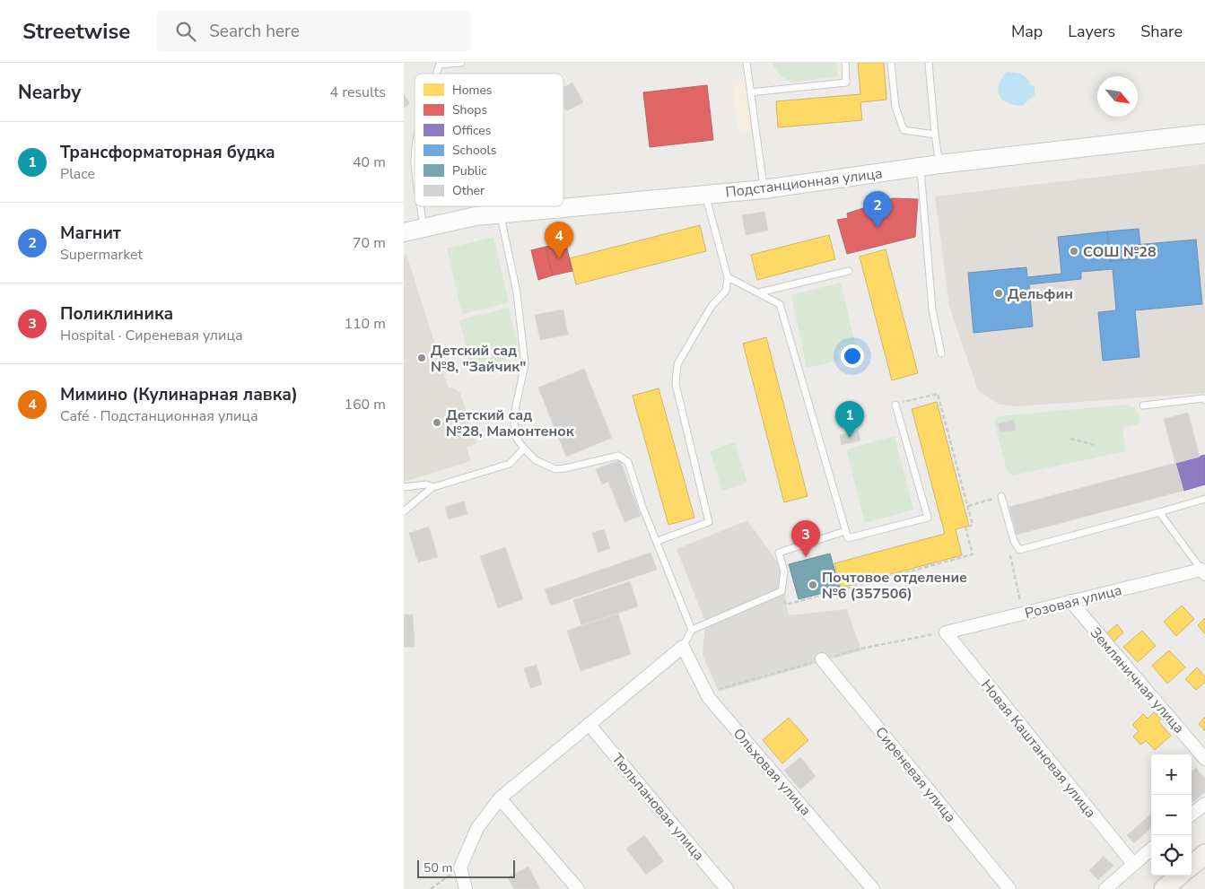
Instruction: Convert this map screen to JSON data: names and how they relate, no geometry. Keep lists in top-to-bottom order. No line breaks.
{"streets":{"street":["Подстанционная улица","Розовая улица","Земляничная улица","Новая Каштановая улица","Ольховая улица","Сиреневая улица","Тюльпановая улица"]},"crossings":[["Розовая улица","Земляничная улица"],["Розовая улица","Новая Каштановая улица"]],"places":["СОШ №28","Дельфин","Детский сад №8, \"Зайчик\"","Детский сад №28, Мамонтенок","Почтовое отделение №6 (357506)"],"legend":["Homes","Shops","Offices","Schools","Public","Other"],"scale_bar":"50 m","north":"bottom right","page":{"header":"Streetwise","search":"Search here","nav":["Map","Layers","Share"],"heading":["Nearby","4 results"],"list":[{"mark":"1","name":"Трансформаторная будка","note":"Place","value":"40 m"},{"mark":"2","name":"Магнит","note":"Supermarket","value":"70 m"},{"mark":"3","name":"Поликлиника","note":"Hospital · Сиреневая улица","value":"110 m"},{"mark":"4","name":"Мимино (Кулинарная лавка)","note":"Café · Подстанционная улица","value":"160 m"}],"pins":["2","4","1","3"],"map_buttons":["+","−"],"scale":"50 m"}}
